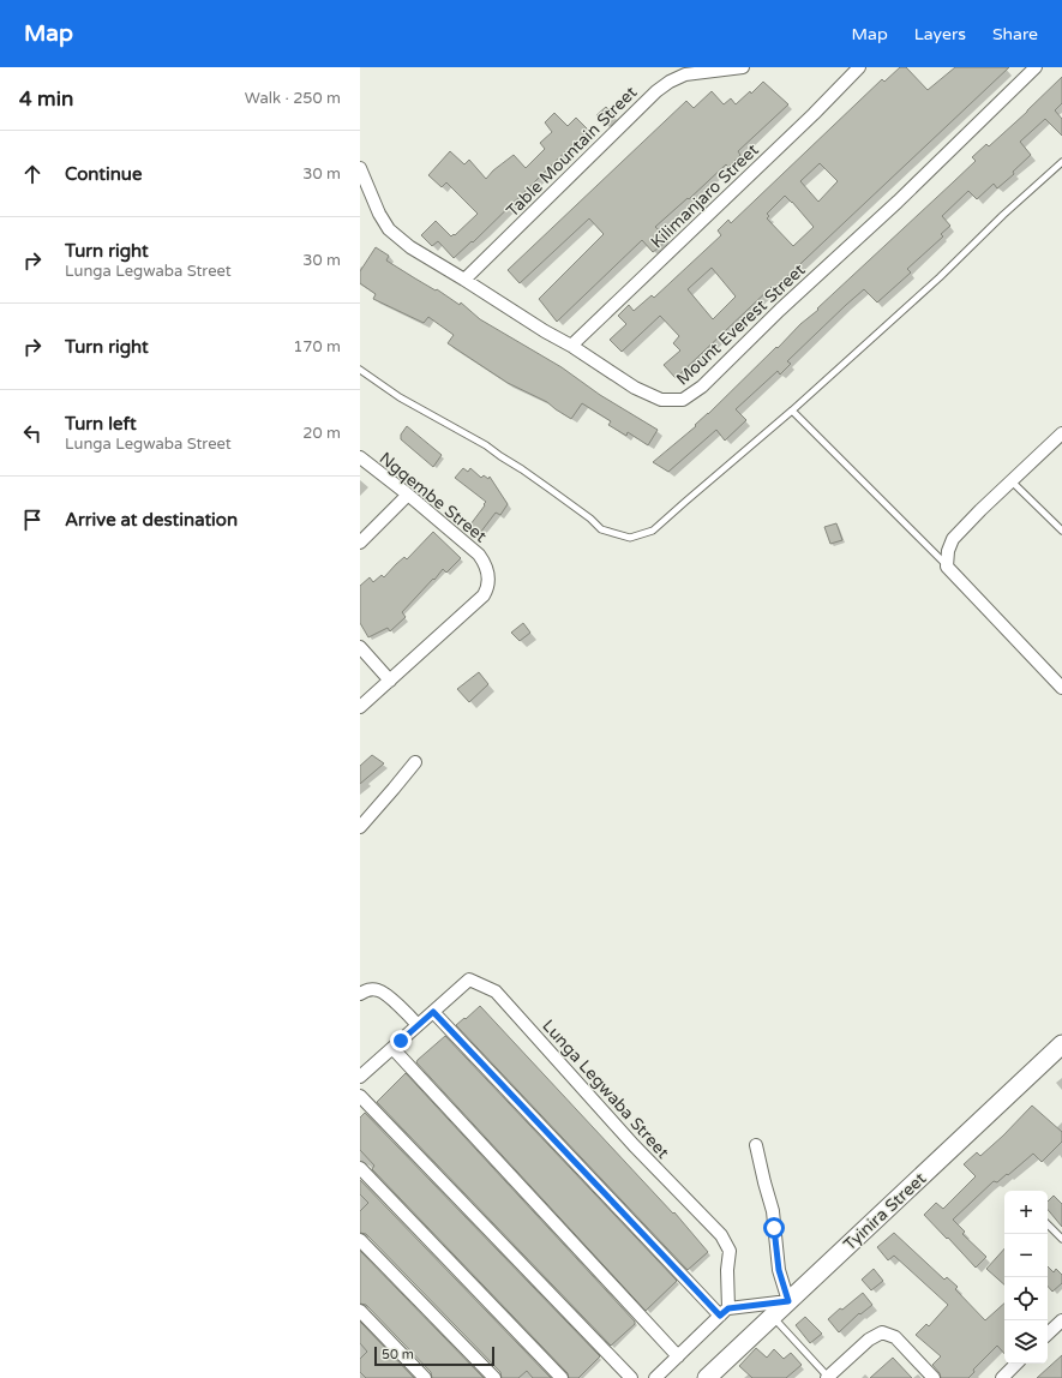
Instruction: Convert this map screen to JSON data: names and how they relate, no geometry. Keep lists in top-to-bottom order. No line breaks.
{"streets":{"street":["Table Mountain Street","Kilimanjaro Street","Mount Everest Street","Ngqembe Street","Lunga Legwaba Street","Tyinira Street"]},"crossings":[["Table Mountain Street","Mount Everest Street"],["Kilimanjaro Street","Mount Everest Street"]],"scale_bar":"50 m","page":{"header":"Map","nav":["Map","Layers","Share"],"heading":["4 min","Walk · 250 m"],"list":[["Continue","30 m"],["Turn right","Lunga Legwaba Street","30 m"],["Turn right","170 m"],["Turn left","Lunga Legwaba Street","20 m"],"Arrive at destination"],"map_buttons":["+","−"],"scale":"50 m"}}
